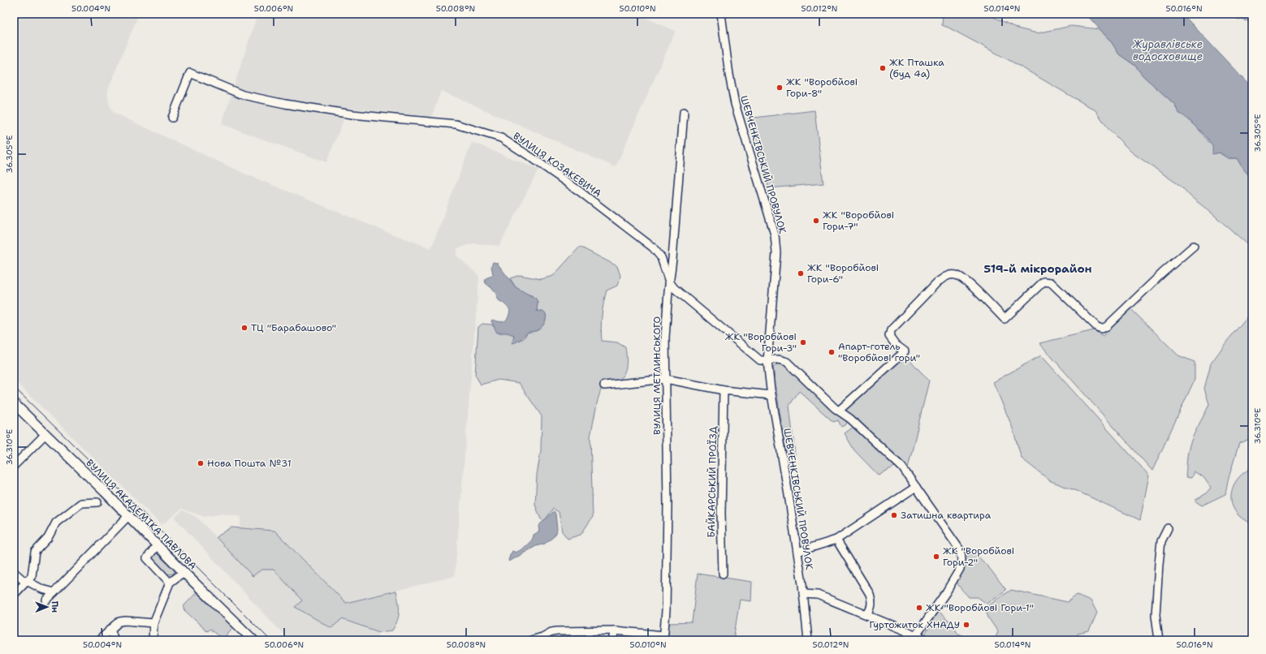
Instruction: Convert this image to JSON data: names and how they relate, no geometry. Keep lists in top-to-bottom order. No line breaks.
{"streets":{"main road":["ВУЛИЦЯ АКАДЕМІКА ПАВЛОВА"],"street":["ВУЛИЦЯ КОЗАКЕВИЧА","ШЕВЧЕНКІВСЬКИЙ ПРОВУЛОК","ВУЛИЦЯ МЕТЛИНСЬКОГО","БАЙКАРСЬКИЙ ПРОЇЗД"]},"crossings":[["ВУЛИЦЯ КОЗАКЕВИЧА","ШЕВЧЕНКІВСЬКИЙ ПРОВУЛОК"],["ВУЛИЦЯ КОЗАКЕВИЧА","ВУЛИЦЯ МЕТЛИНСЬКОГО"]],"districts":["519-й мікрорайон"],"water":["Журавлівське водосховище"],"places":["ЖК Пташка (буд 4а)","ЖК \"Воробйові Гори-8\"","ЖК \"Воробйові Гори-7\"","ЖК \"Воробйові Гори-6\"","ТЦ \"Барабашово\"","ЖК \"Воробйові Гори-3\"","Апарт-готель \"Воробйові гори\"","Нова Пошта №31","Затишна квартира","ЖК \"Воробйові Гори-2\"","ЖК \"Воробйові Гори-1\"","Гуртожиток ХНАДУ"],"north":"right","coordinates":["50.004°N","50.006°N","50.008°N","50.010°N","50.012°N","50.014°N","50.016°N","36.305°E","36.310°E"]}
